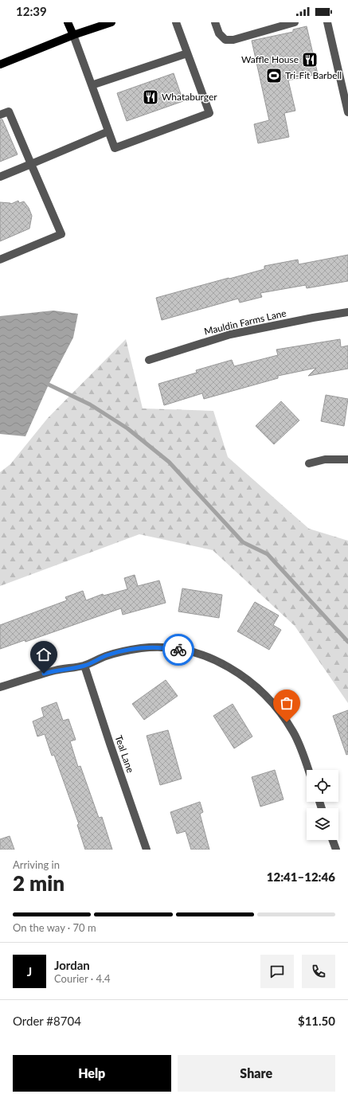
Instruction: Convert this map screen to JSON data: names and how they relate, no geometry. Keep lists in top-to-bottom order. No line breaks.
{"streets":{"street":["Mauldin Farms Lane","Teal Lane"]},"places":{"restaurant":["Waffle House","Whataburger"],"sports":["Tri-Fit Barbell"]},"page":{"status":"12:39","heading":["2 min","Arriving in","12:41–12:46"],"panel":["Jordan","Courier · 4.4","Order #8704","$11.50"],"bar":"On the way · 70 m","round":"J","buttons":["Help","Share"]}}
